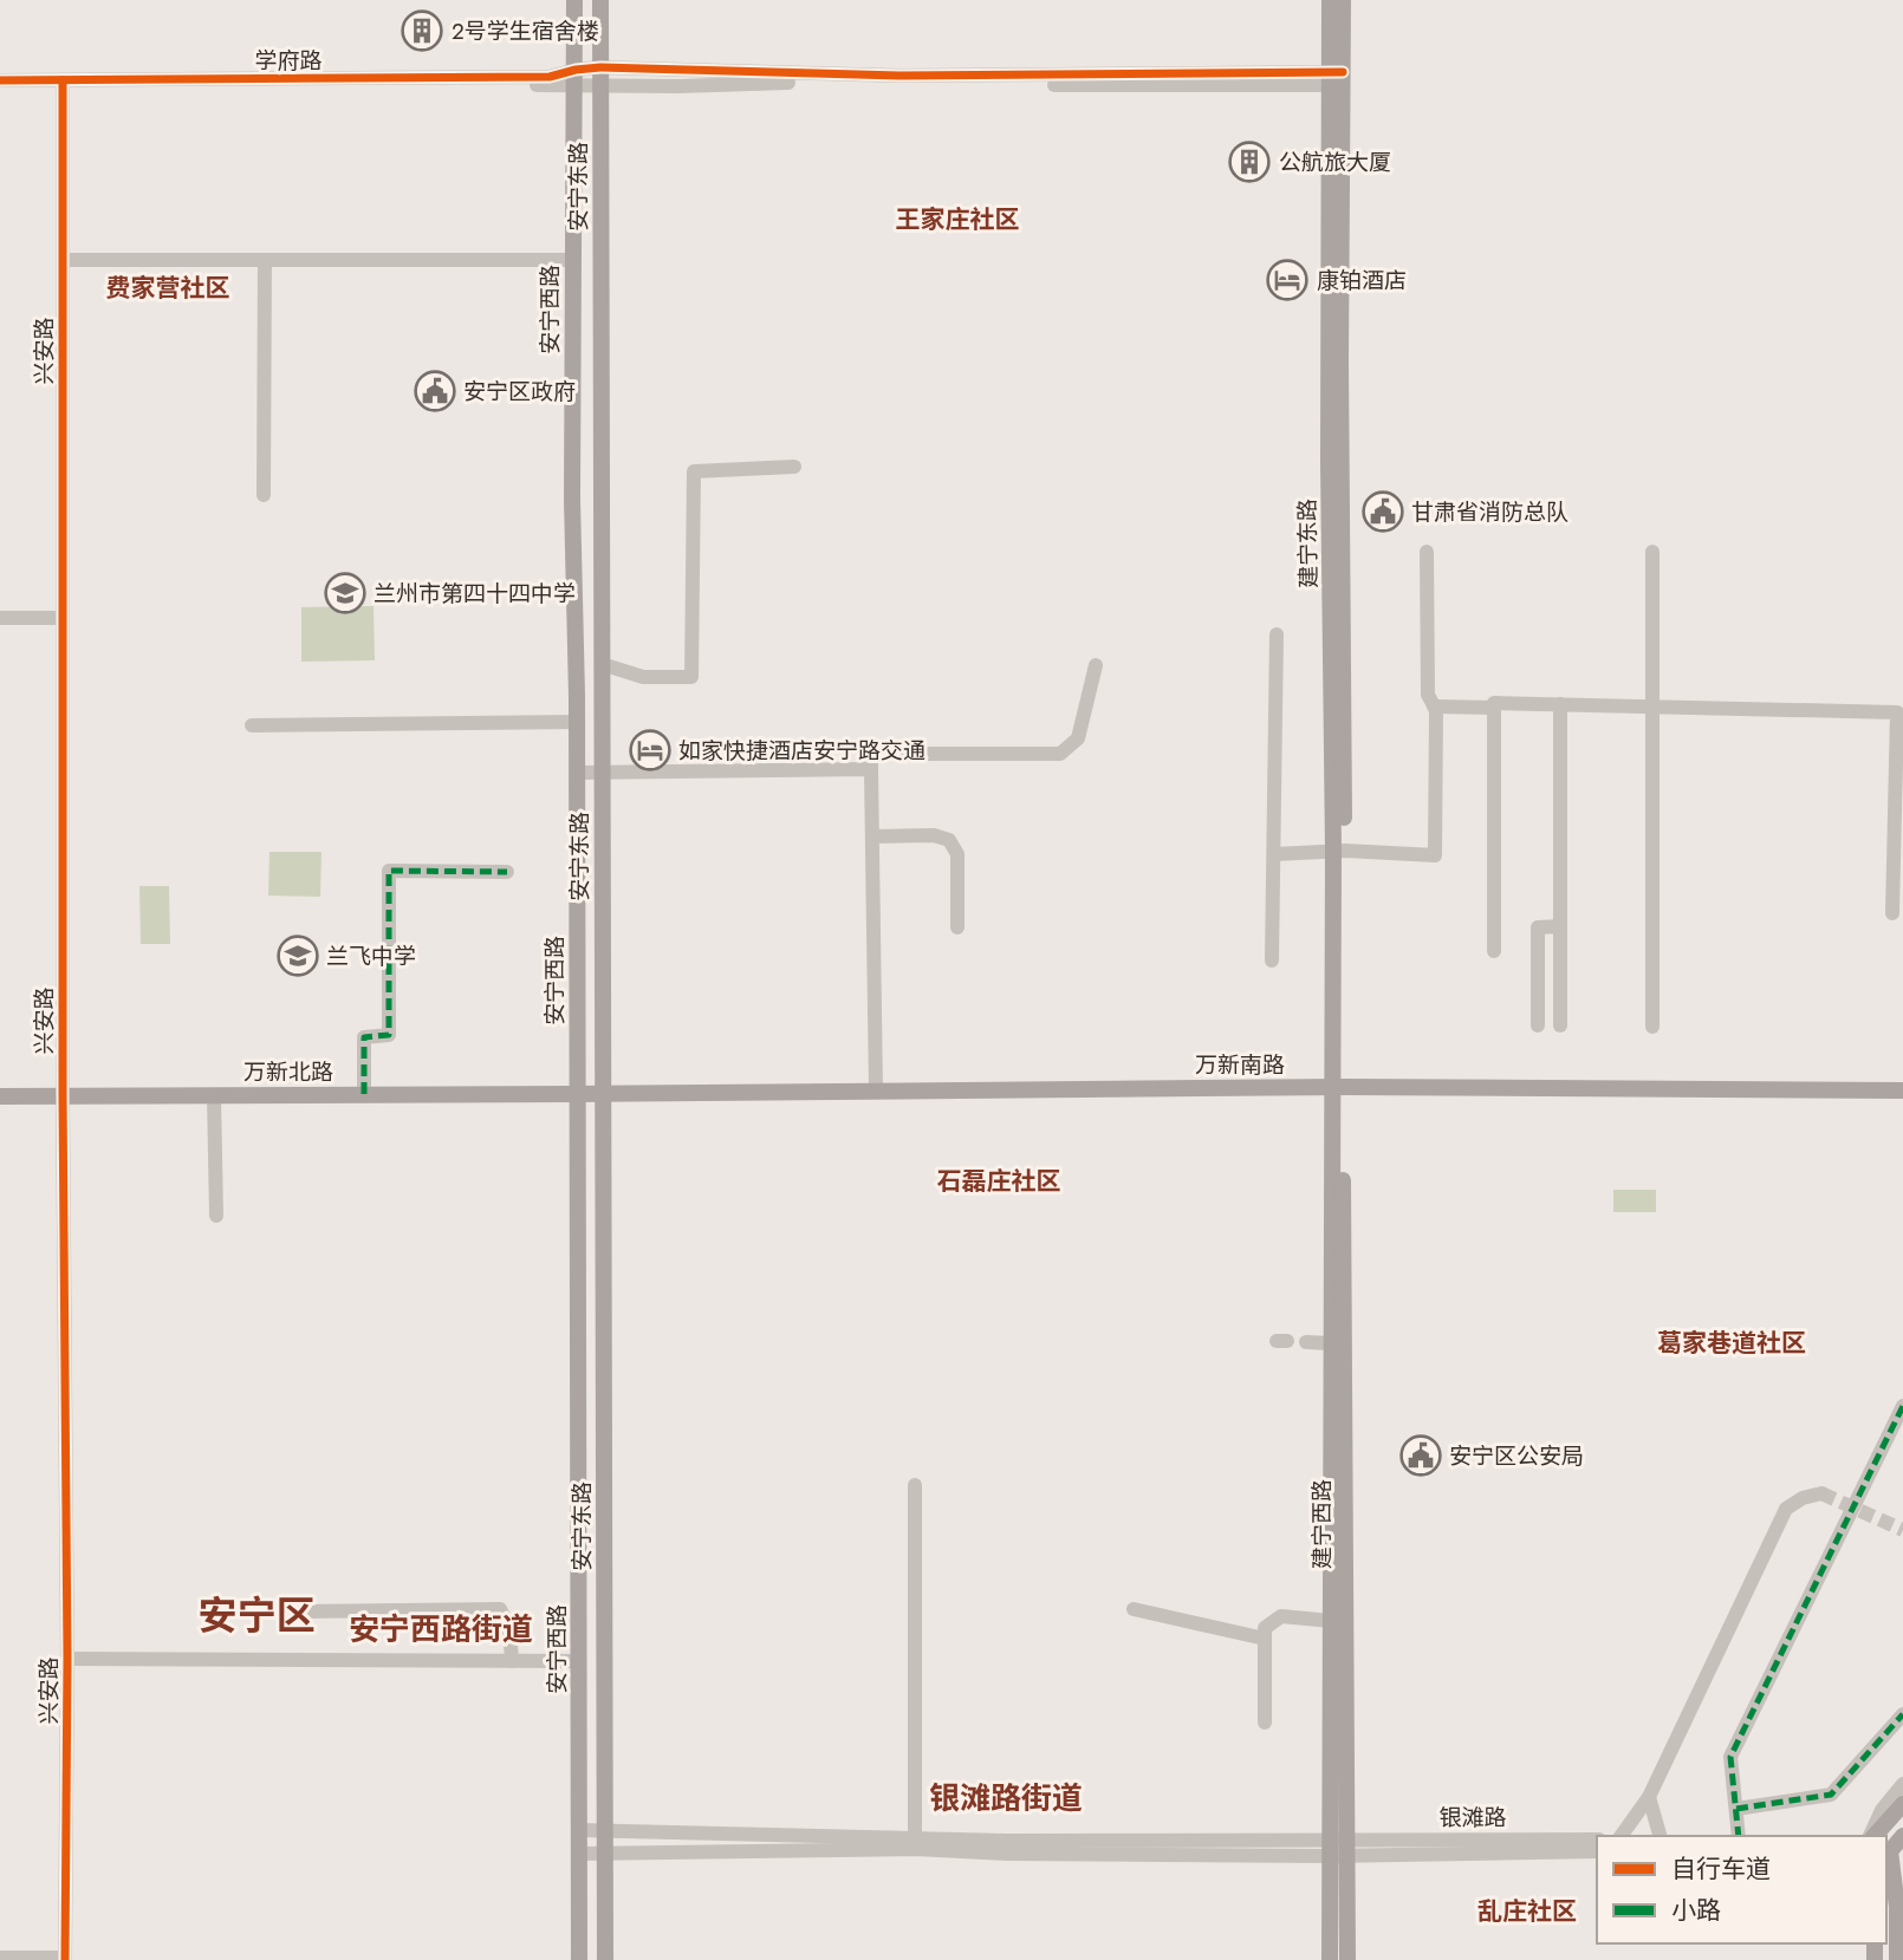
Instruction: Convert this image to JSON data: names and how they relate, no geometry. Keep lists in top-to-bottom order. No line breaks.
{"streets":{"main road":["安宁东路","安宁西路","建宁东路","万新南路","万新北路","建宁西路"],"street":["学府路","兴安路","银滩路"]},"crossings":[["学府路","安宁东路"],["学府路","安宁西路"],["学府路","兴安路"],["学府路","建宁东路"],["安宁东路","万新南路"],["安宁西路","万新南路"],["安宁西路","万新北路"],["兴安路","万新北路"],["建宁东路","万新南路"],["建宁东路","建宁西路"],["万新南路","万新北路"],["万新南路","建宁西路"],["建宁西路","银滩路"]],"districts":["王家庄社区","费家营社区","石磊庄社区","葛家巷道社区","安宁区","安宁西路街道","银滩路街道","乱庄社区"],"places":{"building":["2号学生宿舍楼","公航旅大厦"],"hotel":["康铂酒店","如家快捷酒店安宁路交通"],"public building":["安宁区政府","甘肃省消防总队","安宁区公安局"],"school or university":["兰州市第四十四中学","兰飞中学"]},"legend":["自行车道","小路"]}
